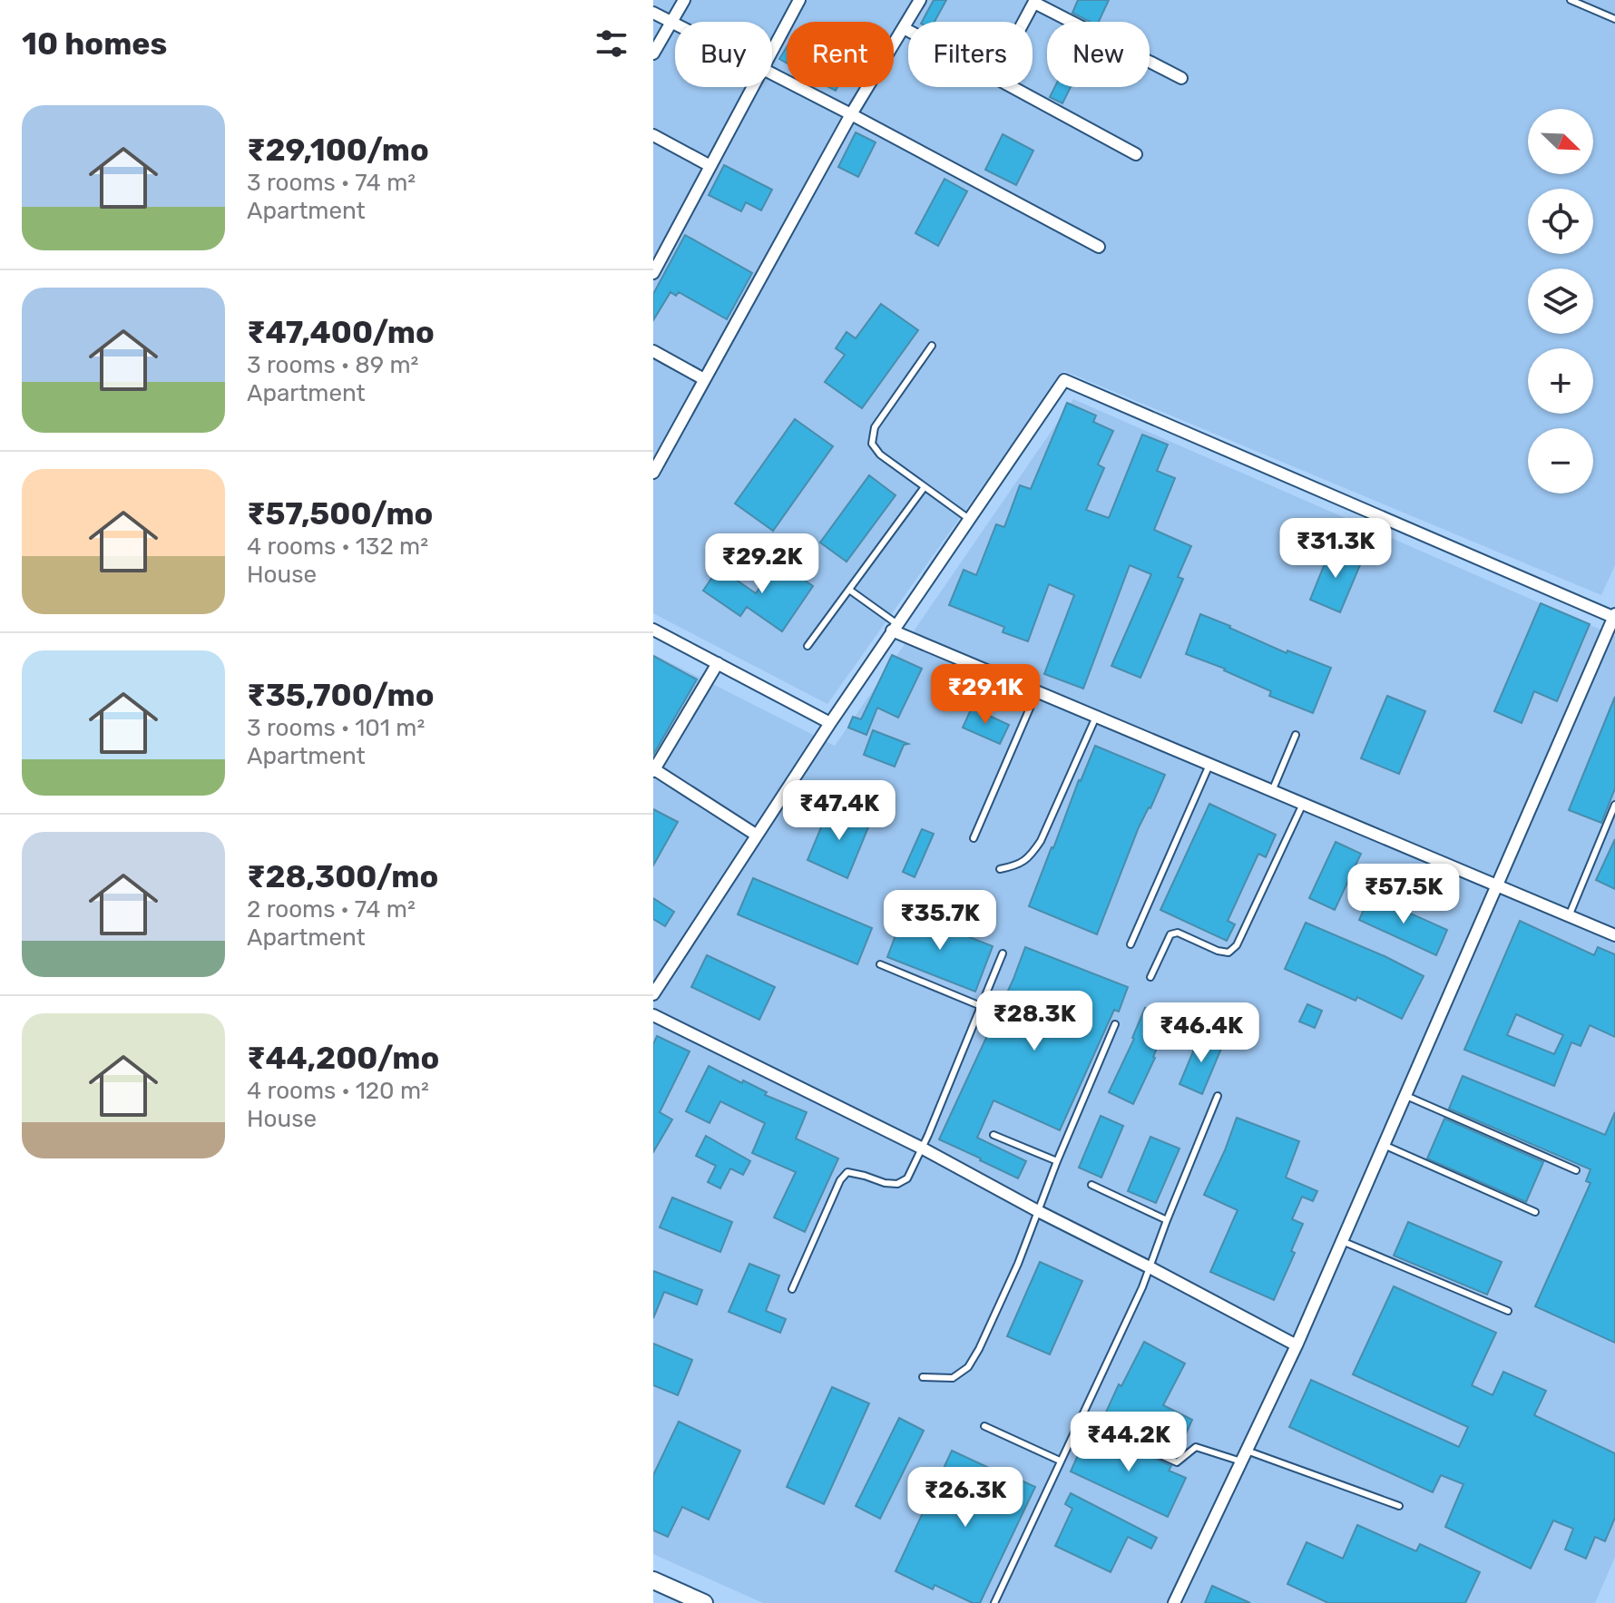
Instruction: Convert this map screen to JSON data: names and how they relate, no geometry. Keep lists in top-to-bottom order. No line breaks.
{"north":"bottom right","page":{"heading":"10 homes","chip":["Buy","Rent","Filters","New"],"list":[{"name":"₹29,100/mo","note":"3 rooms · 74 m² · Apartment"},{"name":"₹47,400/mo","note":"3 rooms · 89 m² · Apartment"},{"name":"₹57,500/mo","note":"4 rooms · 132 m² · House"},{"name":"₹35,700/mo","note":"3 rooms · 101 m² · Apartment"},{"name":"₹28,300/mo","note":"2 rooms · 74 m² · Apartment"},{"name":"₹44,200/mo","note":"4 rooms · 120 m² · House"}],"map_buttons":["+","−"],"price":["₹31.3K","₹29.2K","₹29.1K","₹47.4K","₹57.5K","₹35.7K","₹28.3K","₹46.4K","₹44.2K","₹26.3K"]}}
